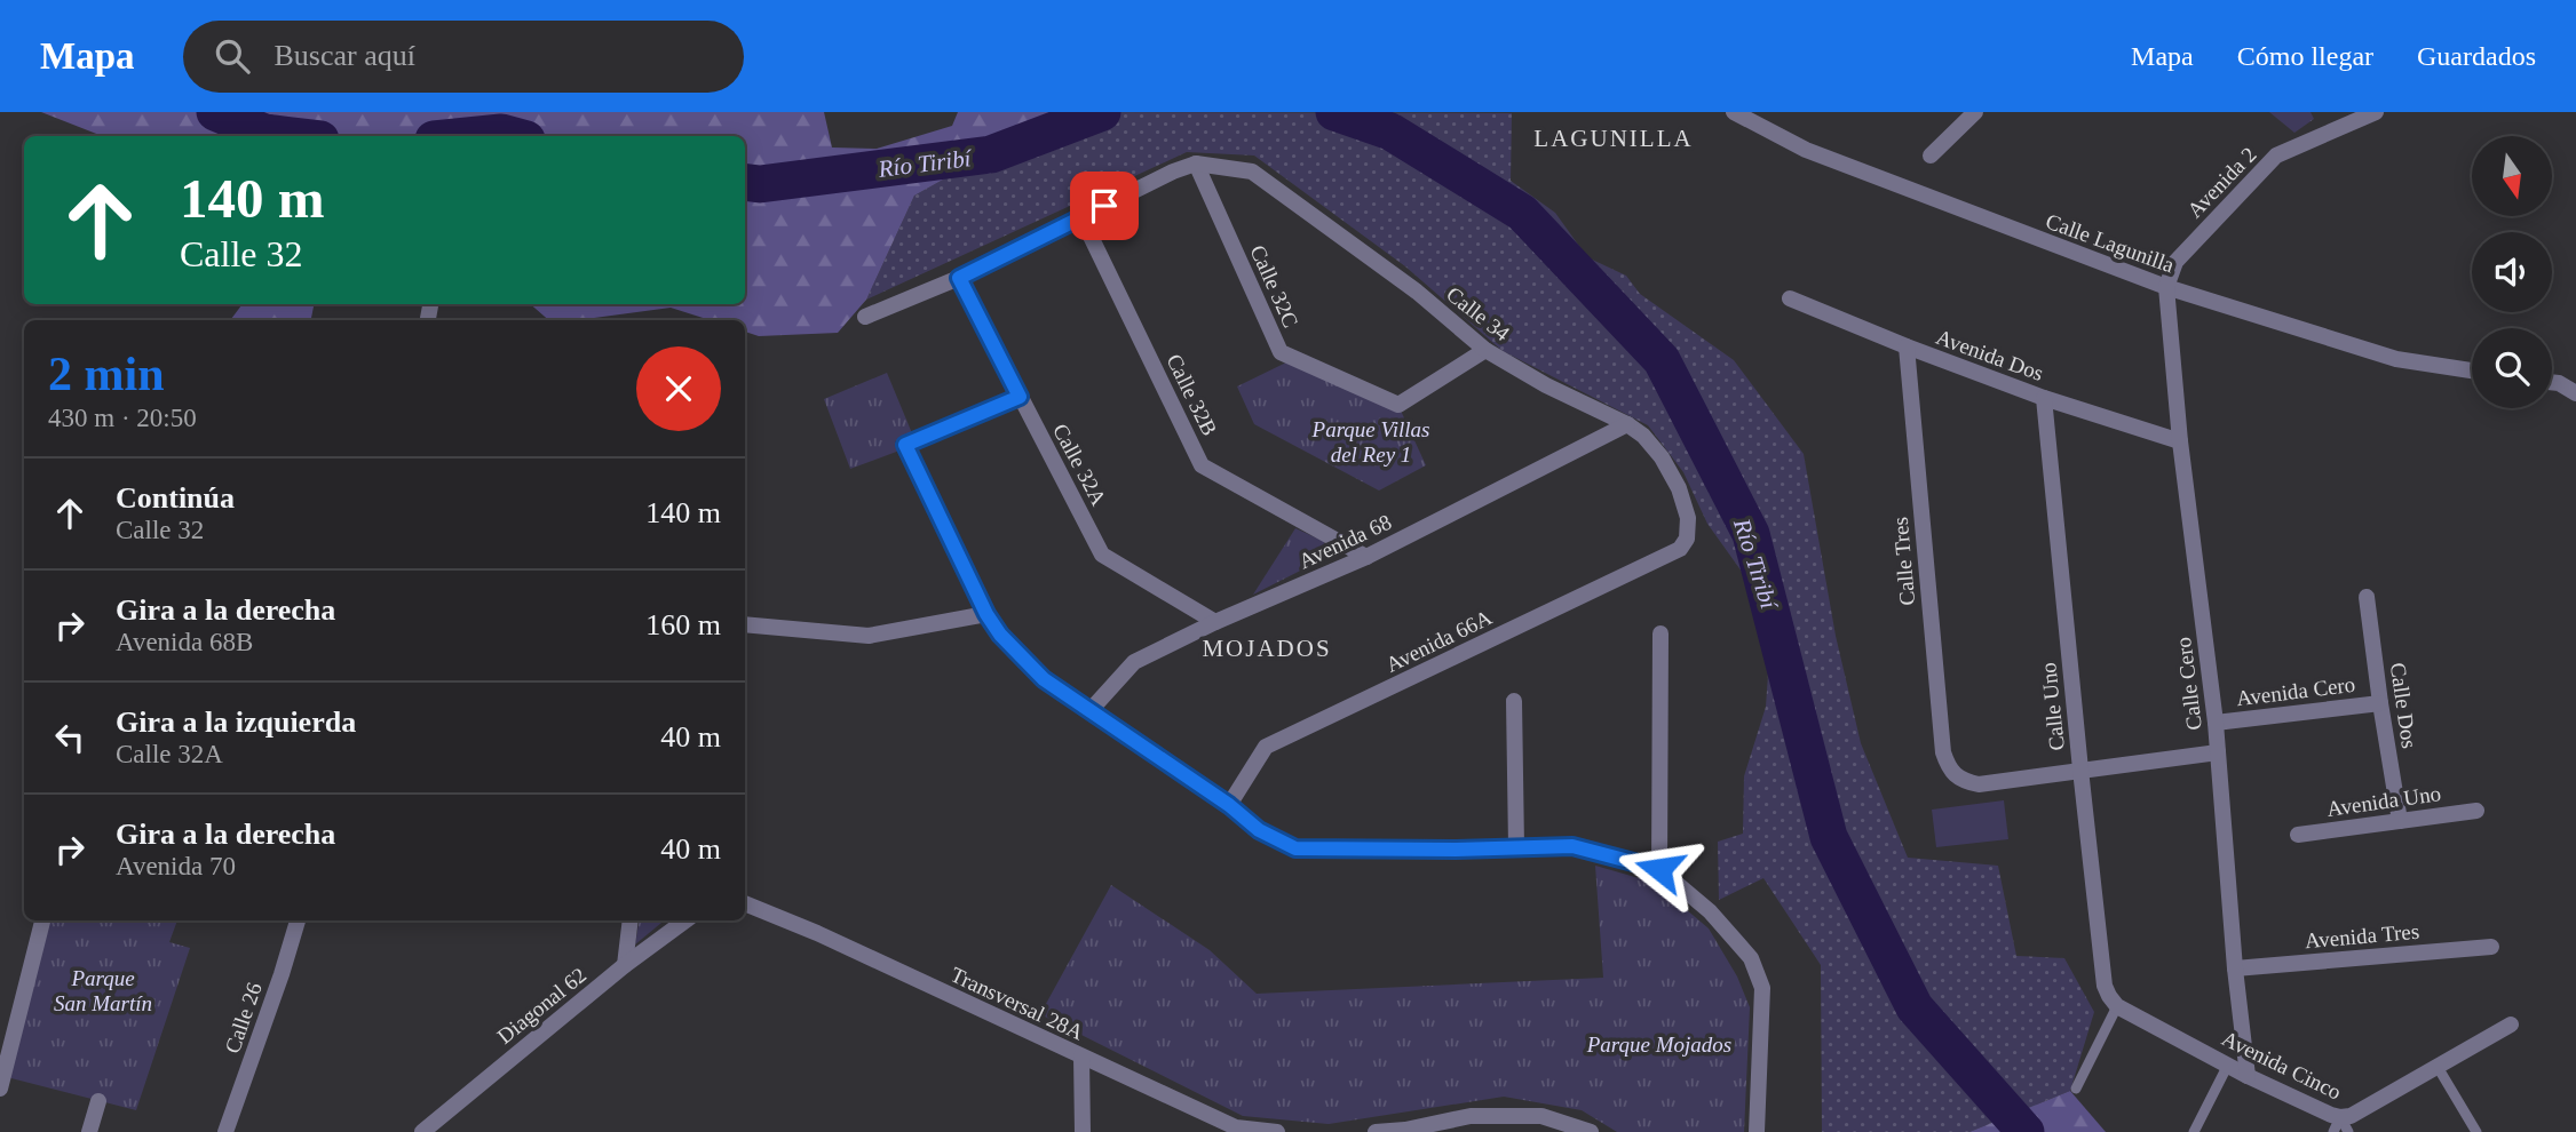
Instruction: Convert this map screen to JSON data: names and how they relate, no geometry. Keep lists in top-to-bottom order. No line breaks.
{"streets":{"street":["Avenida 2","Calle Lagunilla","Calle 32C","Calle 34","Avenida Dos","Calle 32B","Calle 32A","Avenida 68","Calle Tres","Avenida 66A","Calle Cero","Avenida Cero","Calle Dos","Calle Uno","Avenida Uno","Avenida Tres","Transversal 28A","Diagonal 62","Calle 26","Avenida Cinco"]},"crossings":[["Avenida 2","Calle Lagunilla"],["Avenida 2","Calle Cero"],["Calle Lagunilla","Calle Cero"],["Calle 32C","Calle 34"],["Calle 34","Avenida 68"],["Calle 34","Avenida 66A"],["Avenida Dos","Calle Tres"],["Avenida Dos","Calle Cero"],["Avenida Dos","Calle Uno"],["Calle 32B","Avenida 68"],["Calle 32A","Avenida 68"],["Calle Tres","Calle Uno"],["Calle Cero","Avenida Cero"],["Calle Cero","Avenida Tres"],["Calle Cero","Avenida Cinco"],["Avenida Cero","Calle Dos"],["Calle Dos","Avenida Uno"],["Calle Uno","Avenida Cinco"]],"districts":["LAGUNILLA","MOJADOS"],"water":["Río Tiribí"],"parks":["Parque Villas del Rey 1","Parque San Martín","Parque Mojados"],"north":"bottom","page":{"header":"Mapa","search":"Buscar aquí","nav":["Mapa","Cómo llegar","Guardados"],"turn":["140 m","Calle 32"],"heading":["2 min","430 m · 20:50"],"list":[{"name":"Continúa","note":"Calle 32","value":"140 m"},{"name":"Gira a la derecha","note":"Avenida 68B","value":"160 m"},{"name":"Gira a la izquierda","note":"Calle 32A","value":"40 m"},{"name":"Gira a la derecha","note":"Avenida 70","value":"40 m"}]}}
